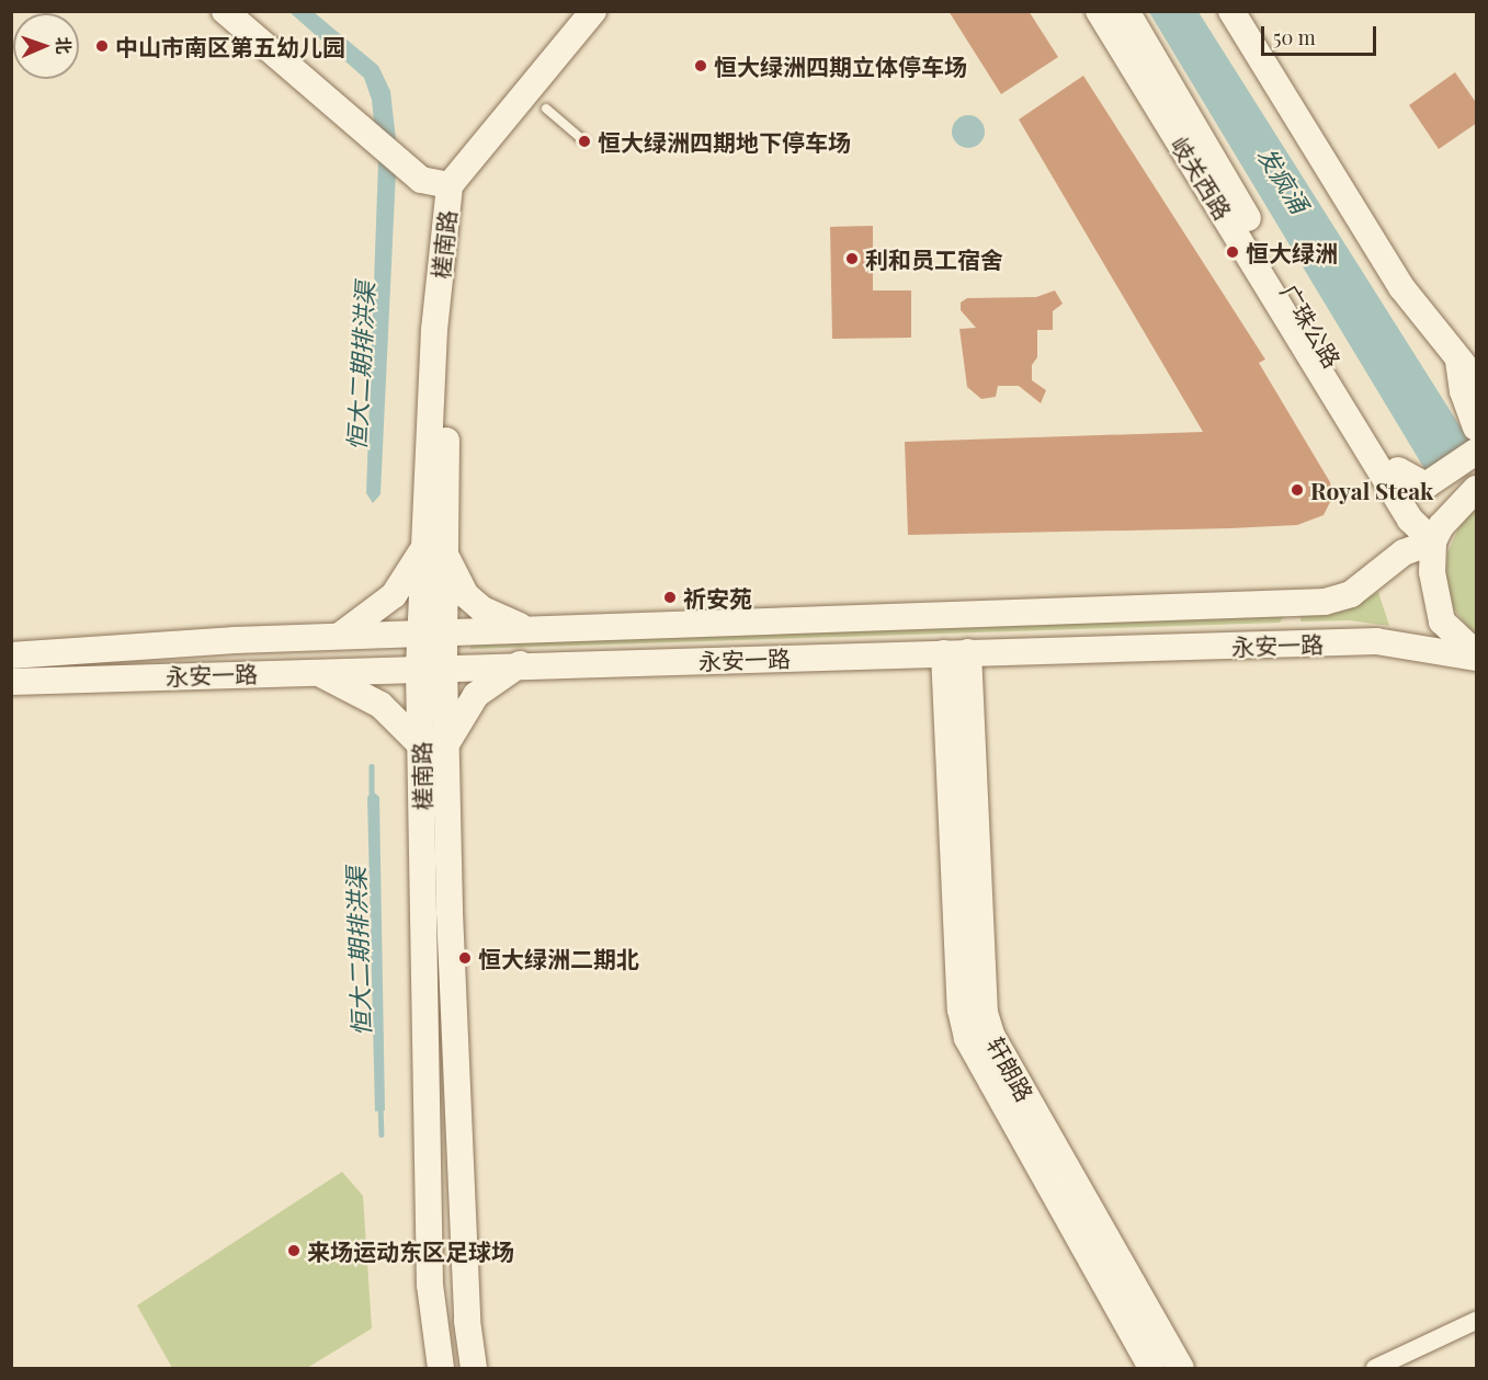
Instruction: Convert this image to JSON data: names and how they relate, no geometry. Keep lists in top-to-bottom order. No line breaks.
{"streets":{"main road":["岐关西路","槎南路","广珠公路","永安一路","轩朗路"]},"crossings":[["岐关西路","广珠公路"],["岐关西路","永安一路"],["槎南路","永安一路"],["广珠公路","永安一路"],["永安一路","轩朗路"]],"water":["发疯涌","恒大二期排洪渠"],"places":["中山市南区第五幼儿园","恒大绿洲四期立体停车场","恒大绿洲四期地下停车场","恒大绿洲","利和员工宿舍","Royal Steak","祈安苑","恒大绿洲二期北","来场运动东区足球场"],"scale_bar":"50 m","north":"right"}
